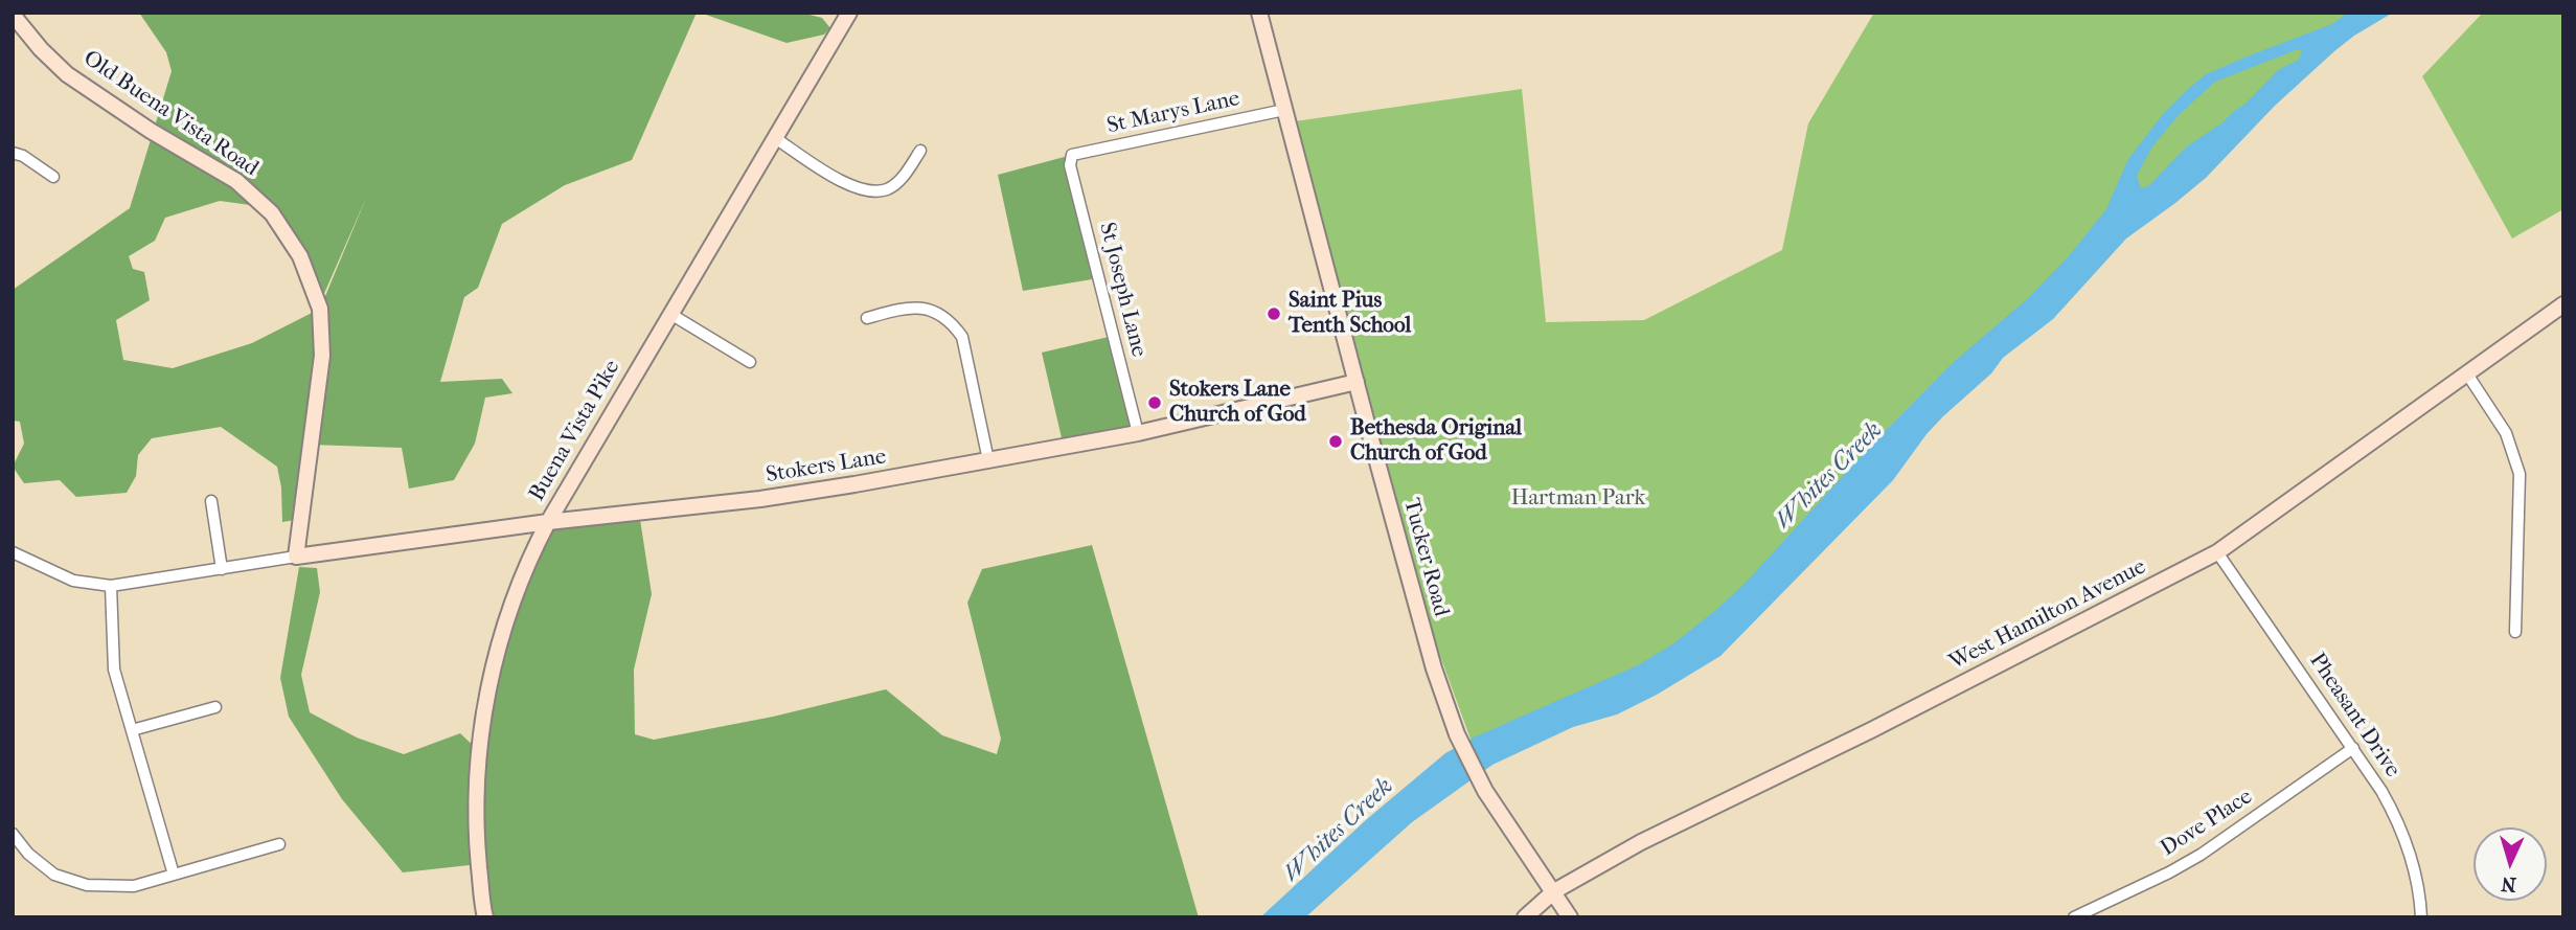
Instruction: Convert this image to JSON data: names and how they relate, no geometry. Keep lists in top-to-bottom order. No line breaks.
{"streets":{"street":["St Marys Lane","Old Buena Vista Road","St Joseph Lane","Buena Vista Pike","Stokers Lane","Tucker Road","West Hamilton Avenue","Pheasant Drive","Dove Place"]},"crossings":[["St Marys Lane","St Joseph Lane"],["St Marys Lane","Tucker Road"],["Old Buena Vista Road","Stokers Lane"],["St Joseph Lane","Stokers Lane"],["Buena Vista Pike","Stokers Lane"],["Stokers Lane","Tucker Road"],["Tucker Road","West Hamilton Avenue"],["West Hamilton Avenue","Pheasant Drive"],["Pheasant Drive","Dove Place"]],"water":["Whites Creek"],"parks":["Hartman Park"],"places":["Saint Pius Tenth School","Stokers Lane Church of God","Bethesda Original Church of God"],"north":"bottom"}
